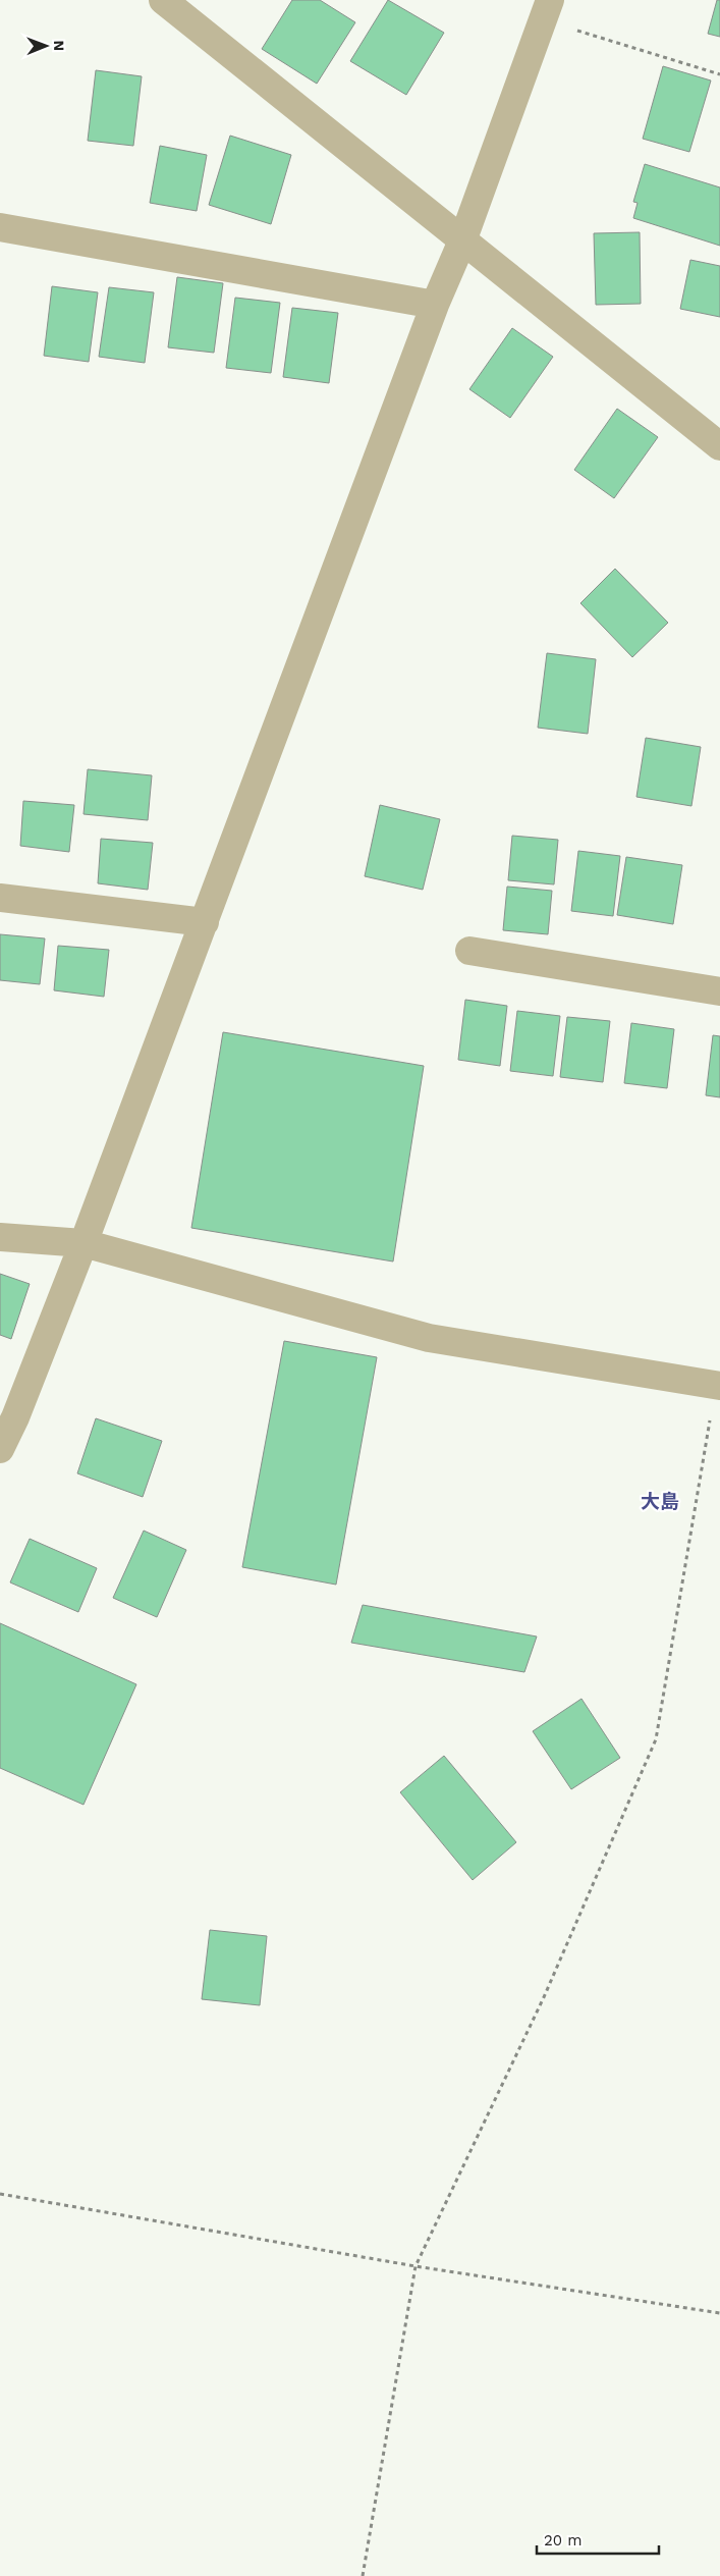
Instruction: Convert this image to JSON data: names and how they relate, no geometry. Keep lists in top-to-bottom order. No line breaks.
{"districts":["大島"],"scale_bar":"20 m","north":"right"}
